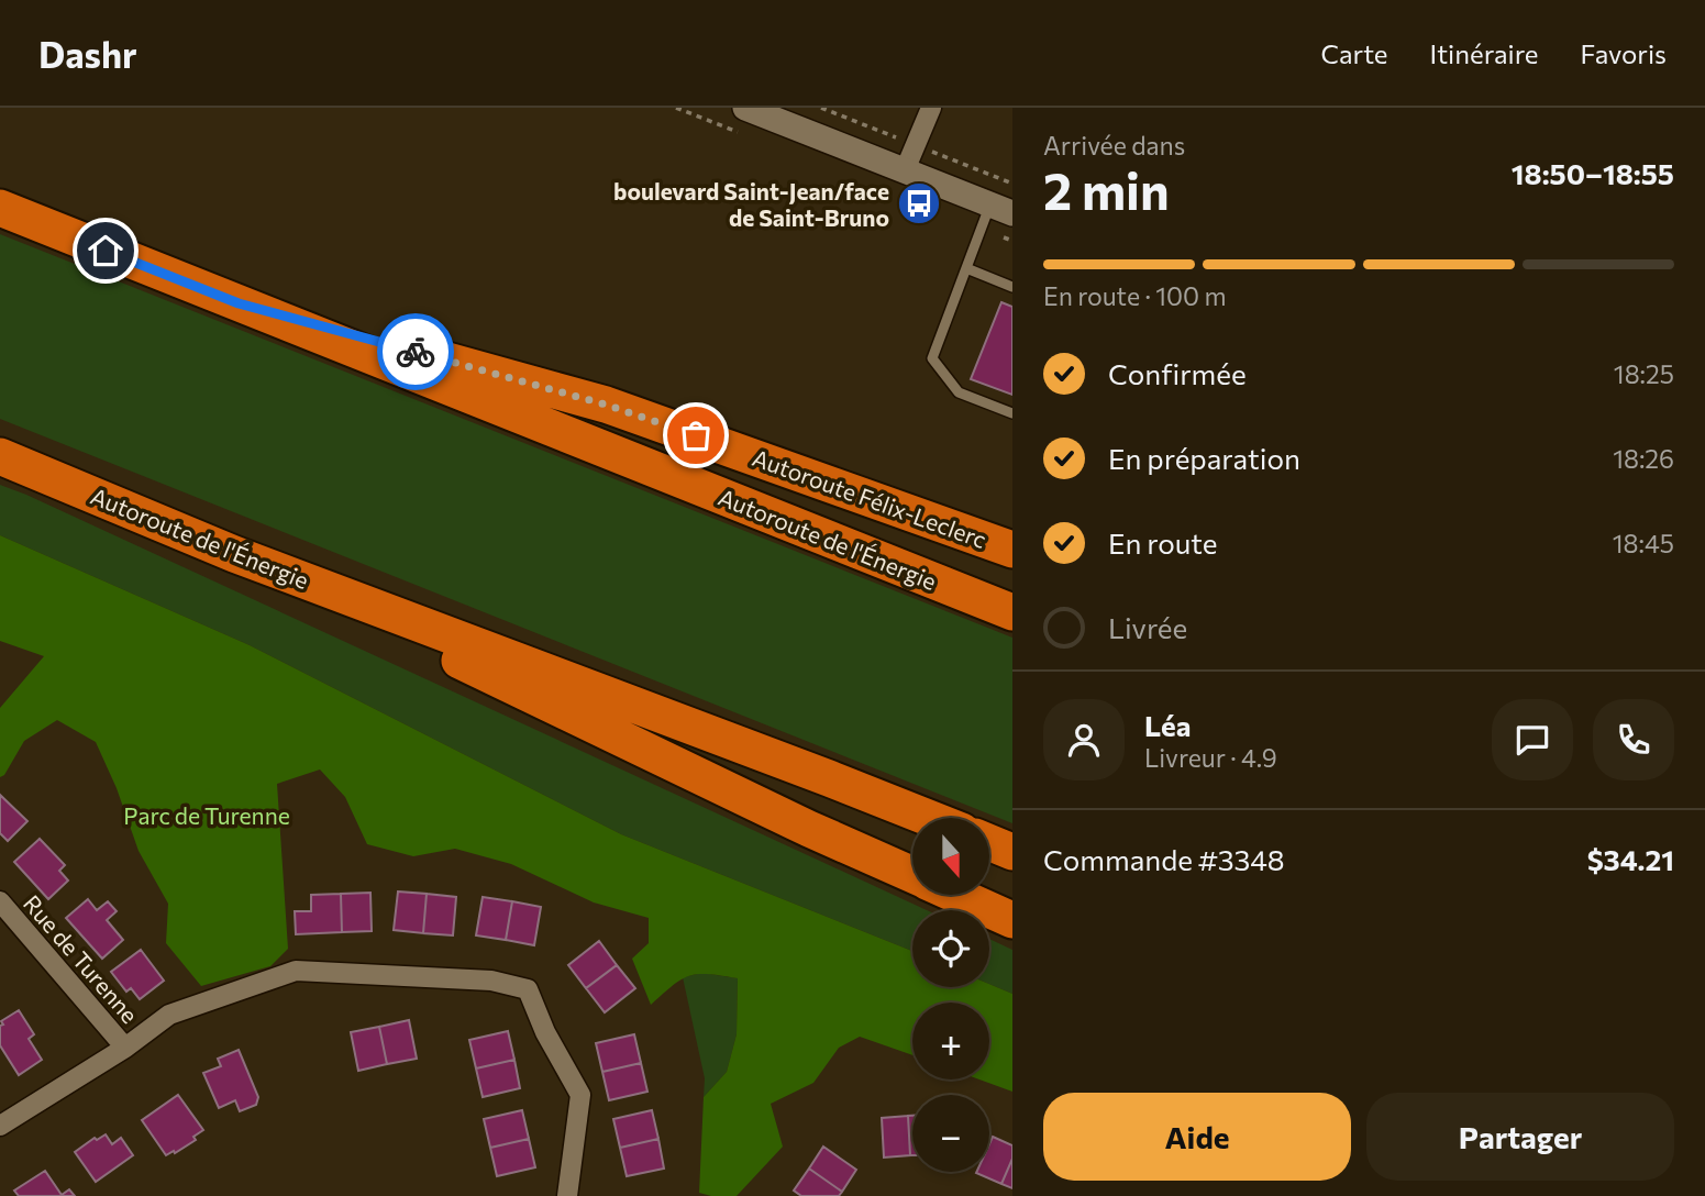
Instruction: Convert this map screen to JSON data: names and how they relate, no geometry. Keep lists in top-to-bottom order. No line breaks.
{"streets":{"highway":["Autoroute Félix-Leclerc","Autoroute de l'Énergie"],"street":["Rue de Turenne"]},"crossings":[["Autoroute Félix-Leclerc","Autoroute de l'Énergie"]],"parks":["Parc de Turenne"],"places":{"bus stop":["boulevard Saint-Jean/face de Saint-Bruno"]},"north":"bottom","page":{"header":"Dashr","nav":["Carte","Itinéraire","Favoris"],"heading":["2 min","Arrivée dans","18:50–18:55"],"panel":["Léa","Livreur · 4.9","Commande #3348","$34.21"],"bar":"En route · 100 m","list":[["Confirmée","18:25"],["En préparation","18:26"],["En route","18:45"],"Livrée"],"map_buttons":["+","−"],"buttons":["Aide","Partager"]}}
